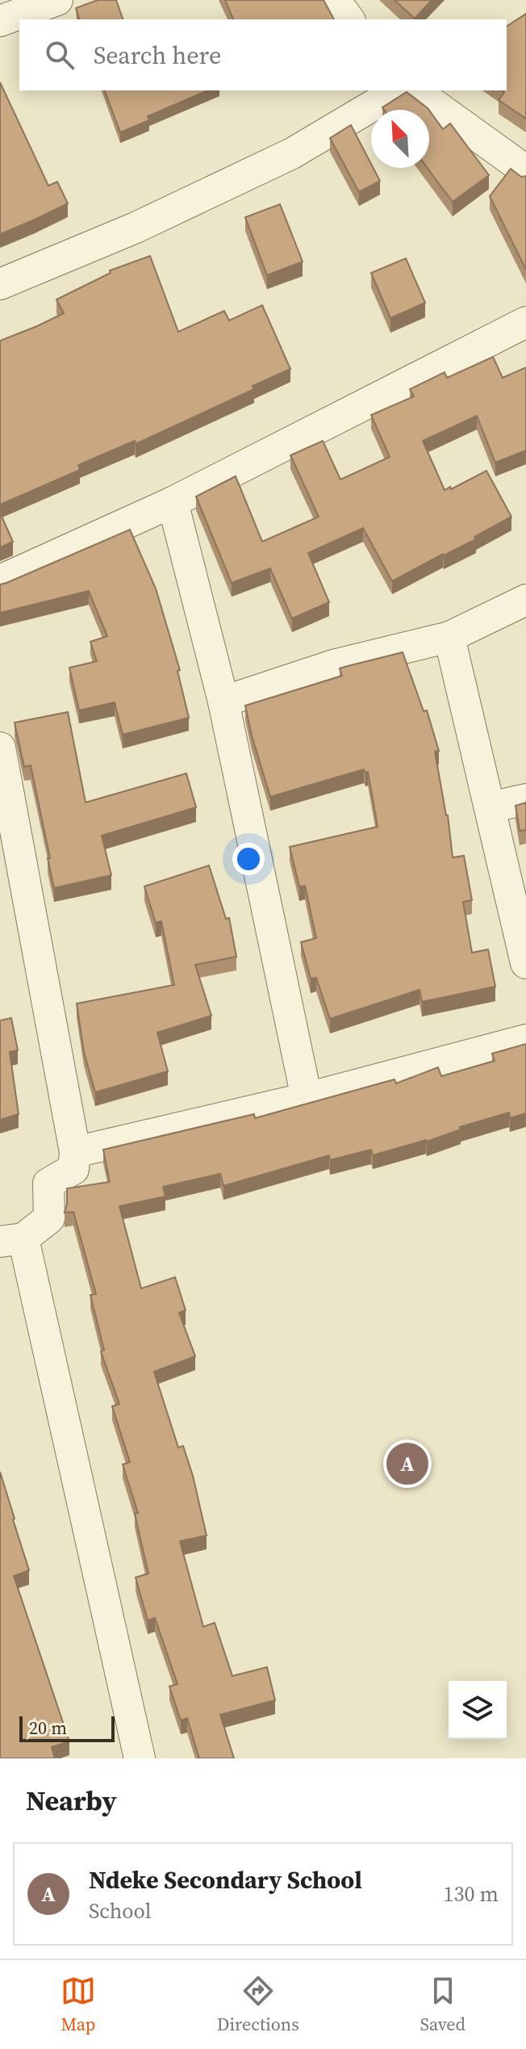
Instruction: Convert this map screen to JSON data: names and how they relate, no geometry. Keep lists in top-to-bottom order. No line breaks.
{"scale_bar":"20 m","north":"top left","page":{"search":"Search here","pins":"A","scale":"20 m","heading":"Nearby","list":[{"mark":"A","name":"Ndeke Secondary School","note":"School","value":"130 m"}],"nav":["Map","Directions","Saved"]}}
